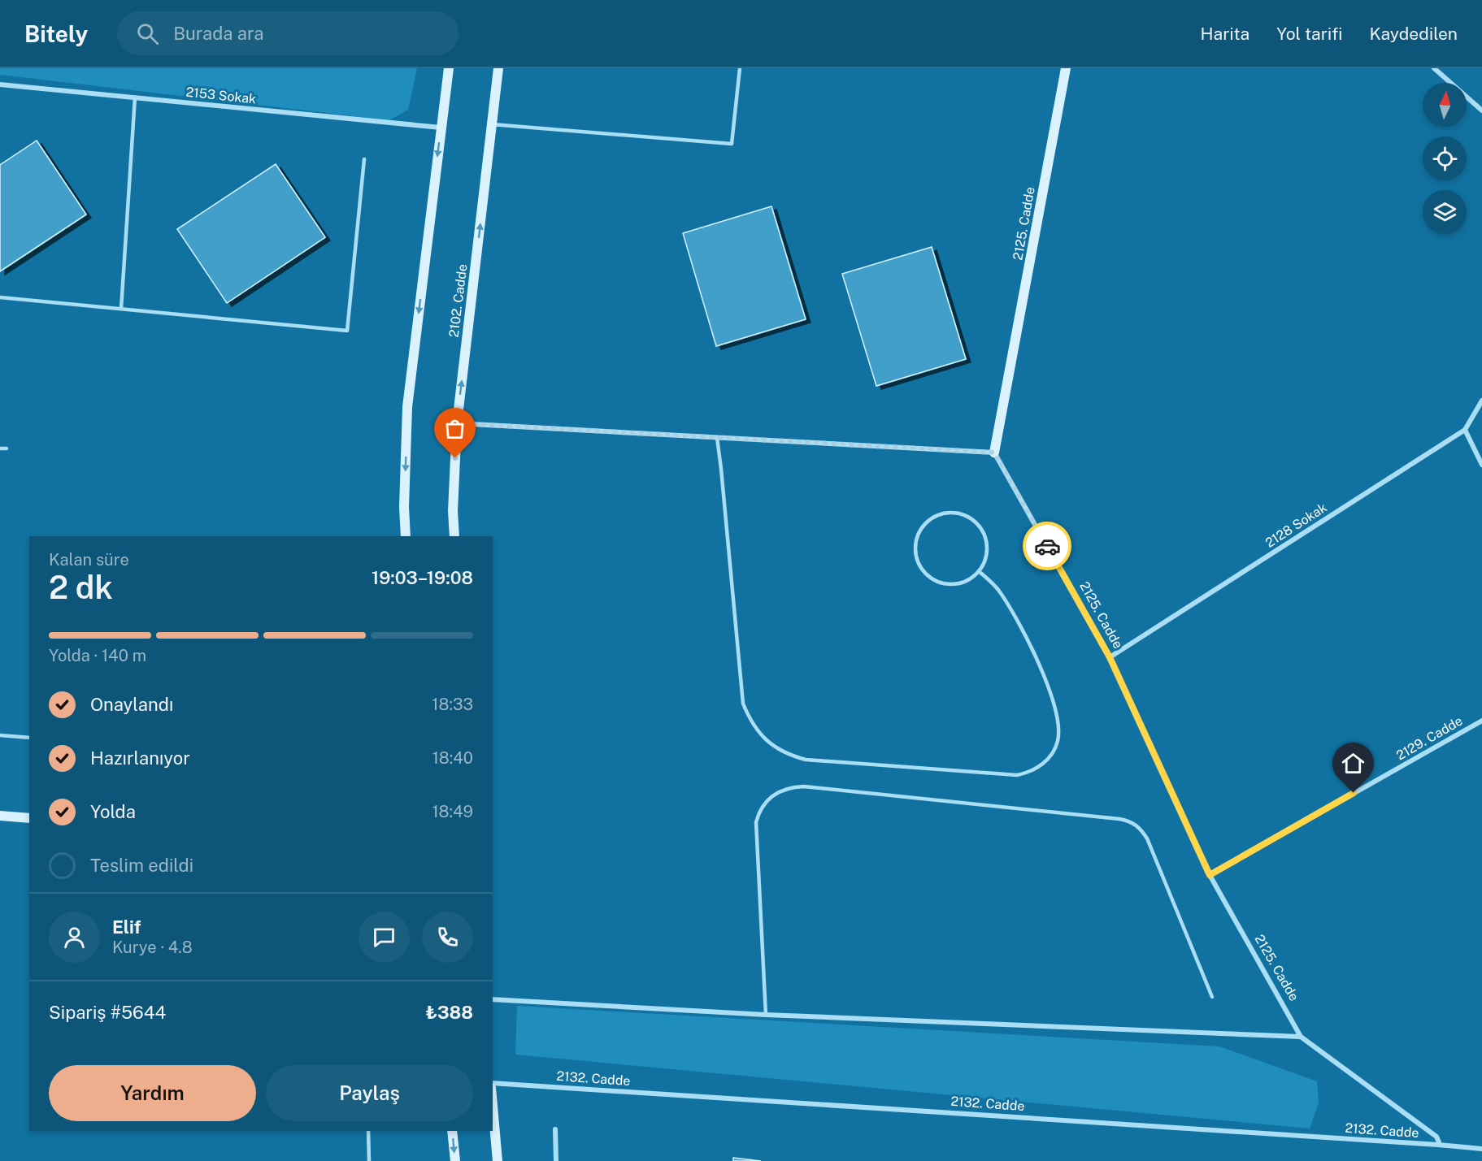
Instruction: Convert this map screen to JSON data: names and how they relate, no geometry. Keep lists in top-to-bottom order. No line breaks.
{"streets":{"street":["2153 Sokak","2125. Cadde","2102. Cadde","2128 Sokak","2129. Cadde","2132. Cadde"]},"crossings":[["2125. Cadde","2128 Sokak"],["2125. Cadde","2129. Cadde"],["2125. Cadde","2132. Cadde"]],"north":"top","page":{"header":"Bitely","search":"Burada ara","nav":["Harita","Yol tarifi","Kaydedilen"],"heading":["2 dk","Kalan süre","19:03–19:08"],"panel":["Elif","Kurye · 4.8","Sipariş #5644","₺388"],"bar":"Yolda · 140 m","list":[["Onaylandı","18:33"],["Hazırlanıyor","18:40"],["Yolda","18:49"],"Teslim edildi"],"buttons":["Yardım","Paylaş"]}}
